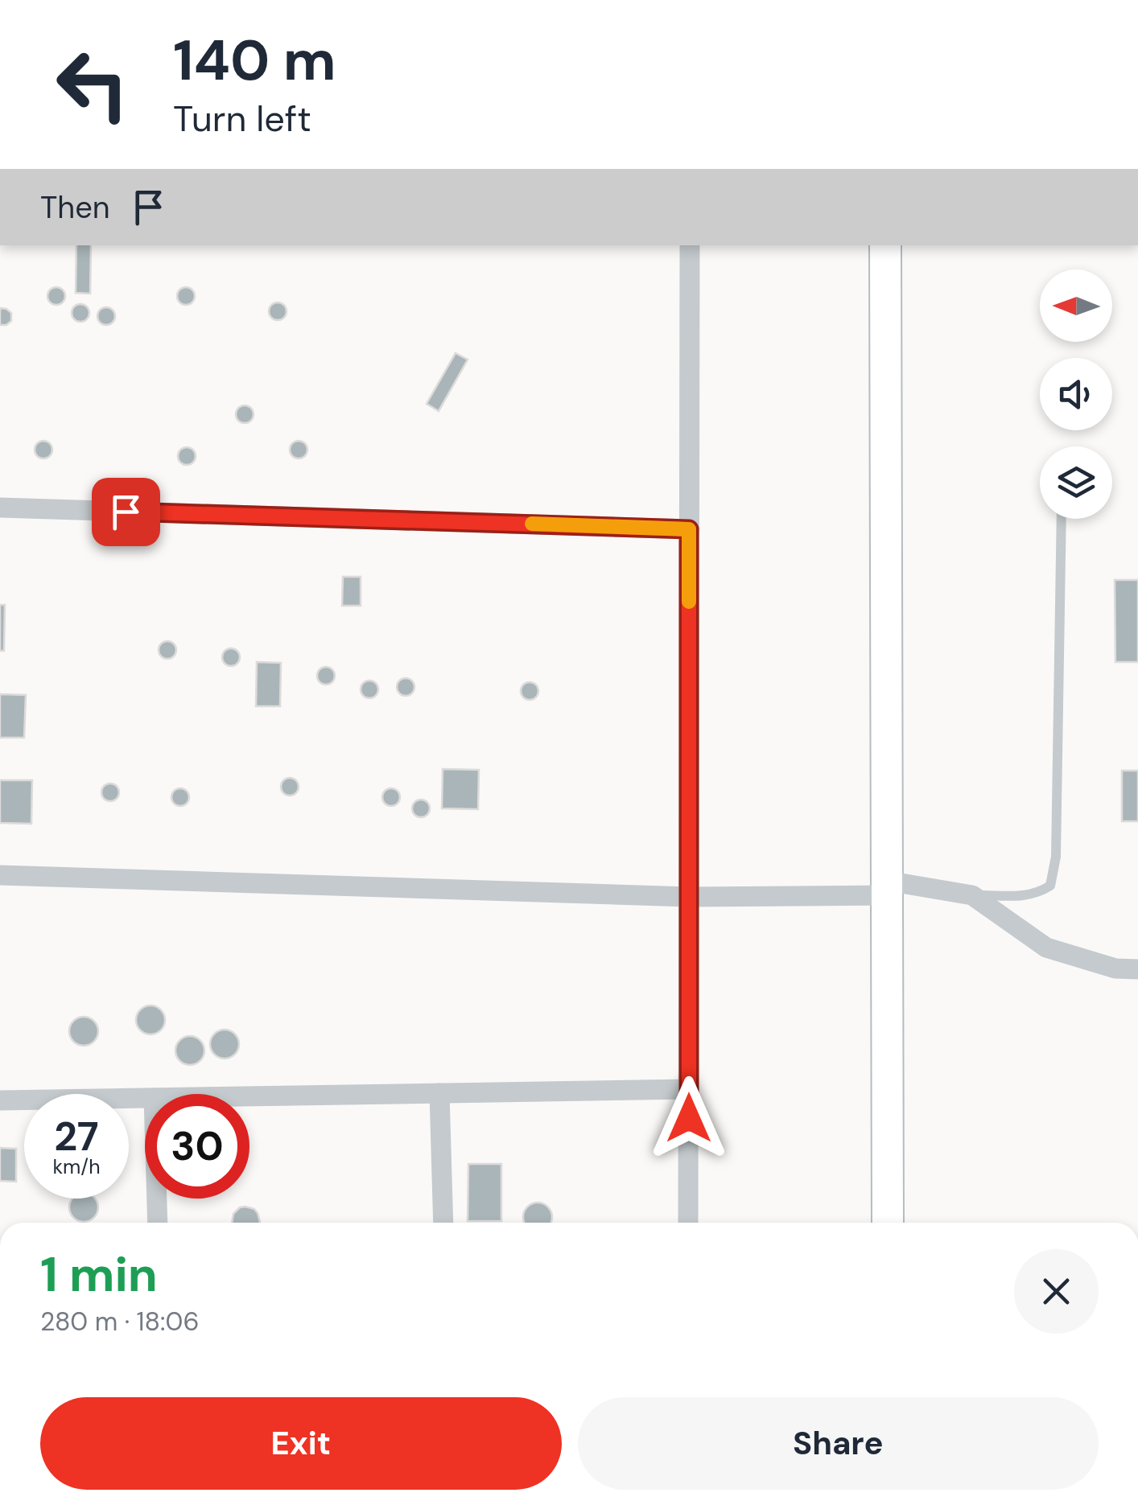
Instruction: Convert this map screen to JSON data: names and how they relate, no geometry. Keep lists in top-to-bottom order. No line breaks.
{"north":"left","page":{"turn":["140 m","Turn left"],"then":"Then","speed":"27 km/h","limit":"30","heading":["1 min","280 m · 18:06"],"buttons":["Exit","Share"]}}
